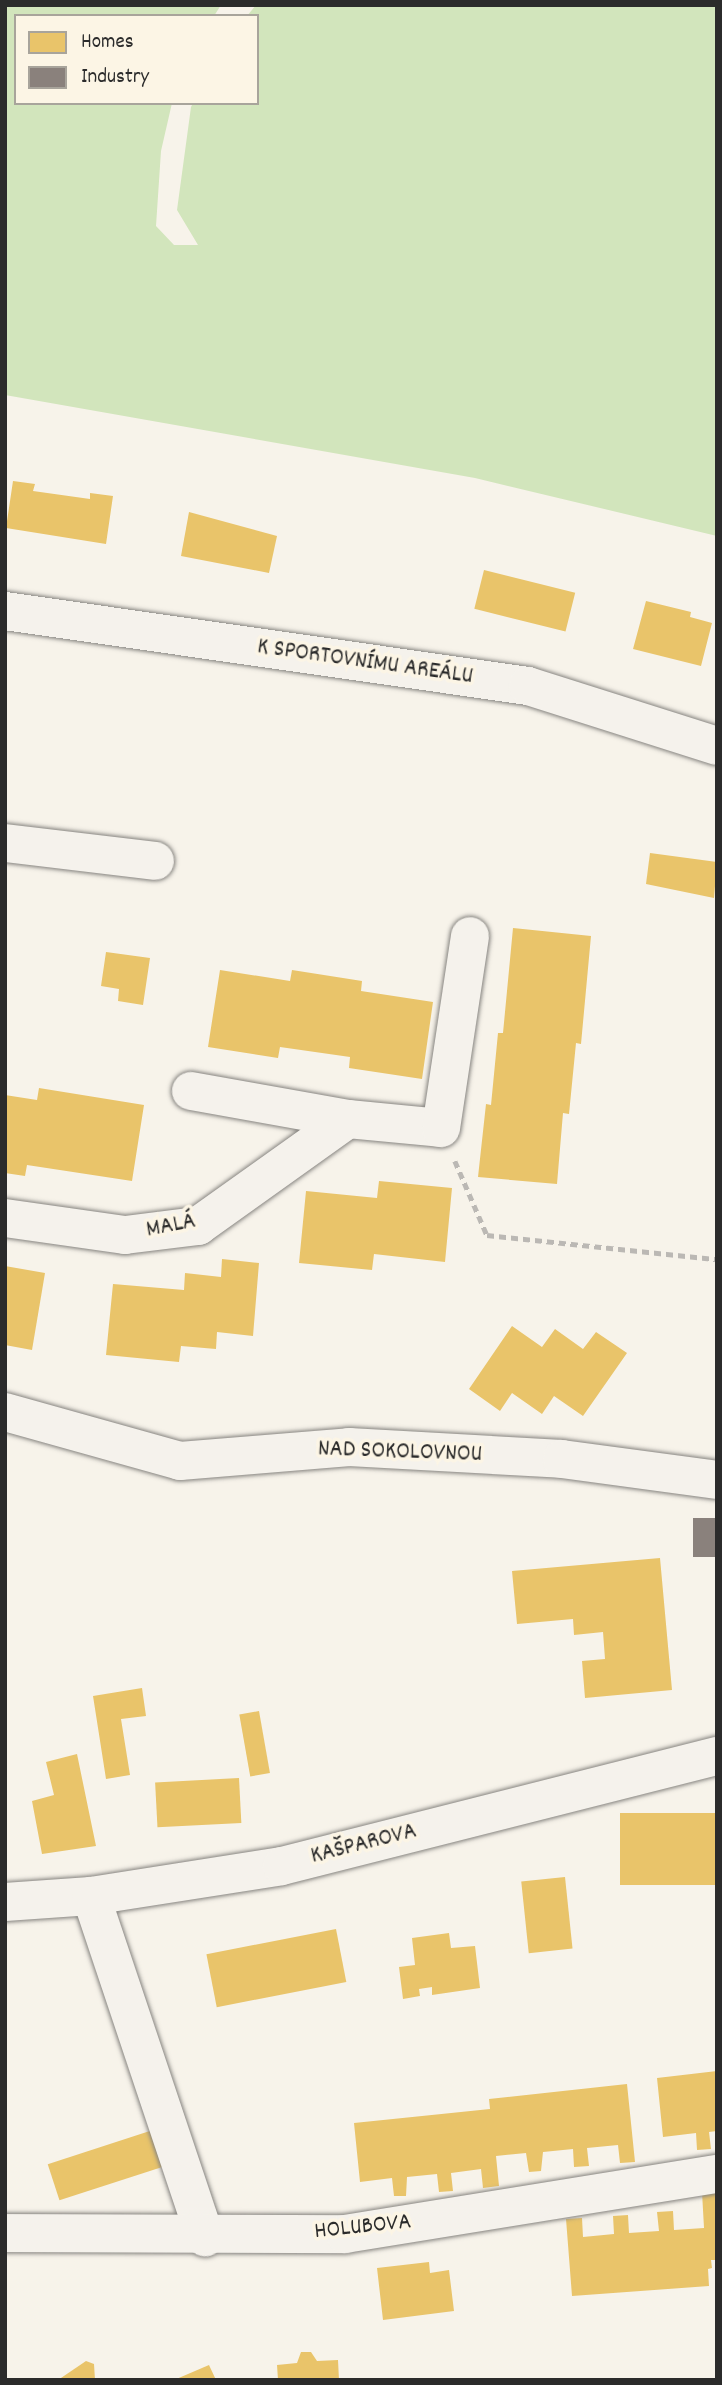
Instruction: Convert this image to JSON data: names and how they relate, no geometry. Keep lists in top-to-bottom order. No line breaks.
{"streets":{"street":["K SPORTOVNÍMU AREÁLU","MALÁ","NAD SOKOLOVNOU","KAŠPAROVA","HOLUBOVA"]},"legend":["Homes","Industry"]}
